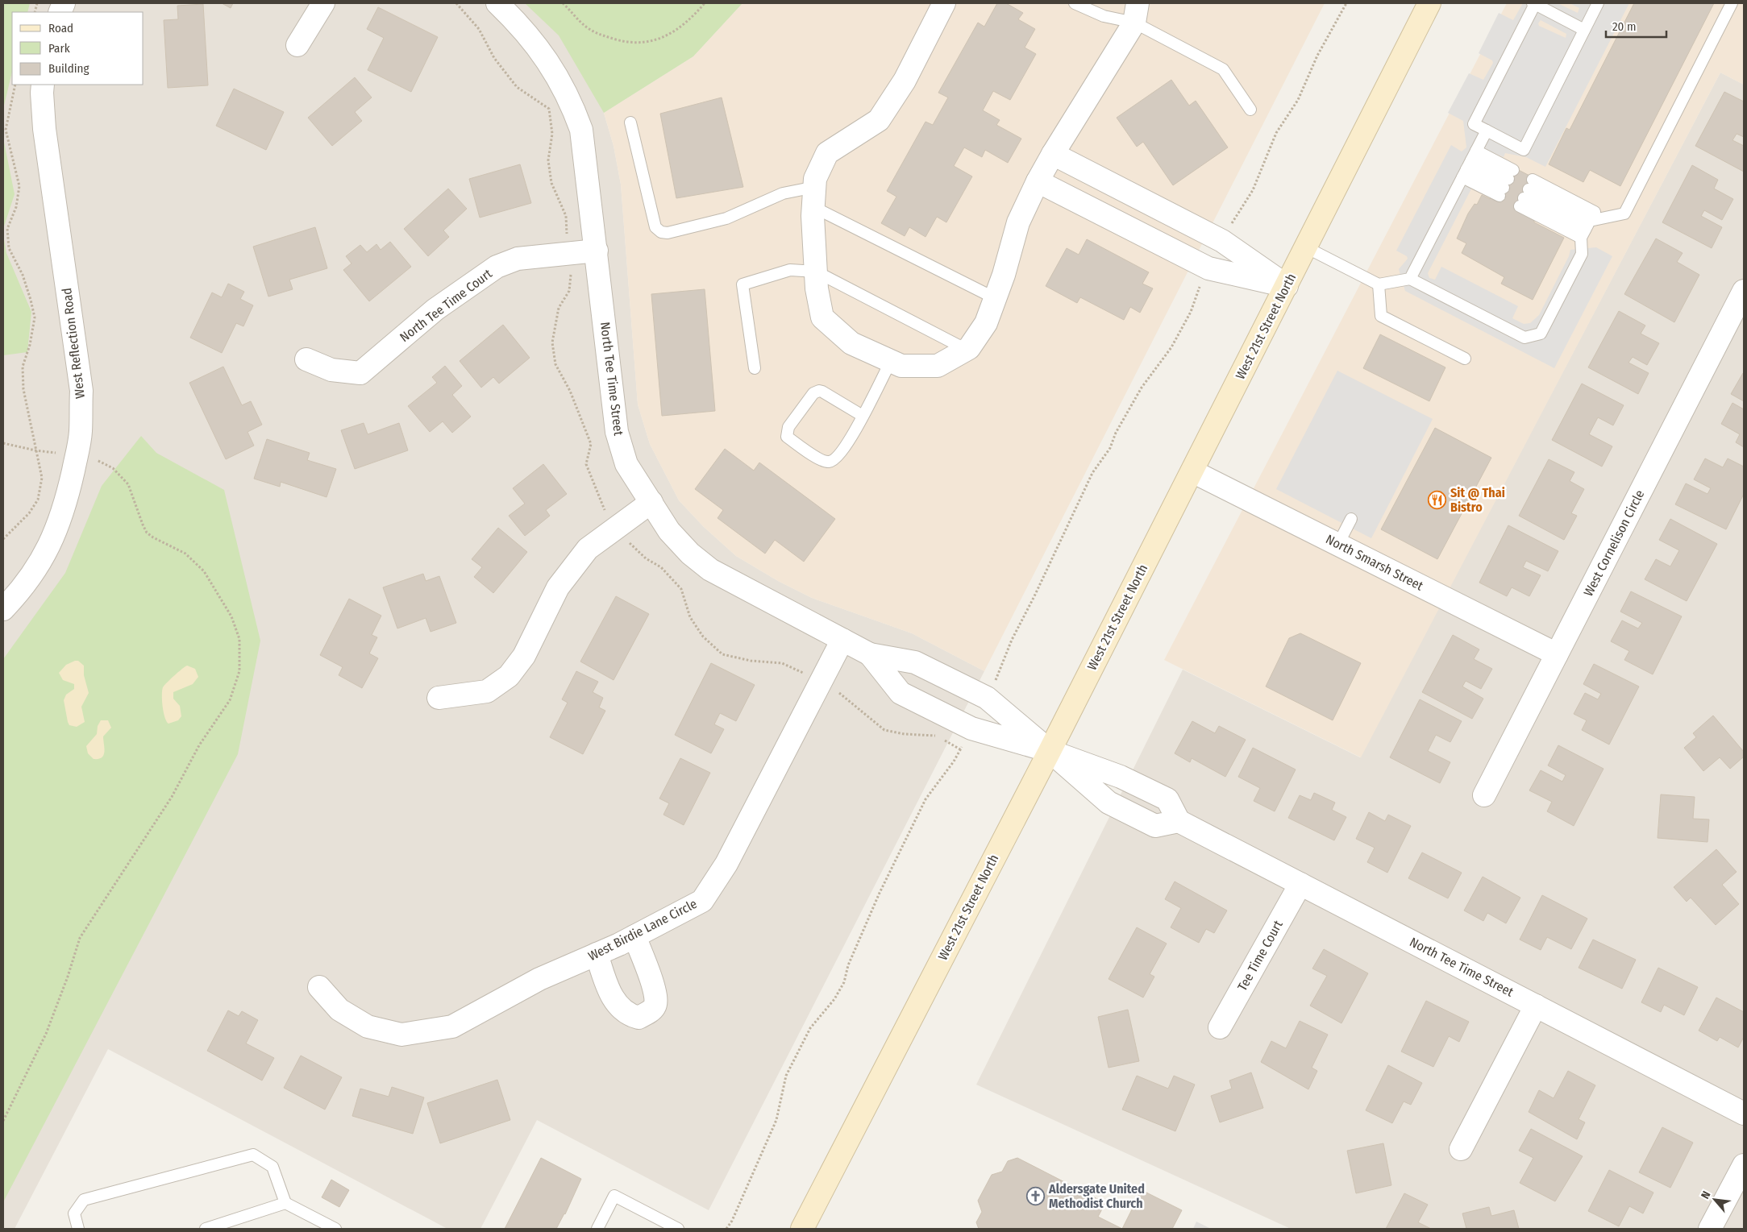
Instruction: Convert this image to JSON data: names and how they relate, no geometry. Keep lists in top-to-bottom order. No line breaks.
{"streets":{"main road":["West 21st Street North"],"street":["North Tee Time Court","West Reflection Road","North Tee Time Street","West Cornelison Circle","North Smarsh Street","West Birdie Lane Circle","Tee Time Court"]},"crossings":[["North Tee Time Court","North Tee Time Street"],["West 21st Street North","North Tee Time Street"],["West 21st Street North","North Smarsh Street"],["North Tee Time Street","West Birdie Lane Circle"],["North Tee Time Street","Tee Time Court"],["West Cornelison Circle","North Smarsh Street"]],"places":{"restaurant":["Sit @ Thai Bistro"],"church":["Aldersgate United Methodist Church"]},"legend":["Road","Park","Building"],"scale_bar":"20 m","north":"top left"}
